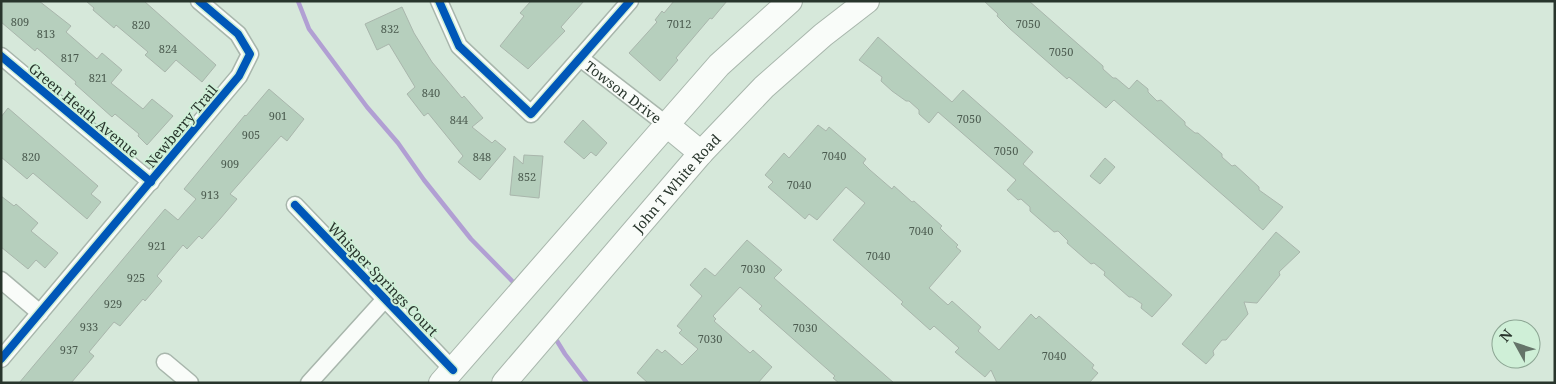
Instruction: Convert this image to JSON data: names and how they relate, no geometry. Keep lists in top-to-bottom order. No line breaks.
{"streets":{"main road":["John T White Road"],"street":["Towson Drive","Green Heath Avenue","Newberry Trail","Whisper Springs Court"]},"crossings":[["Green Heath Avenue","Newberry Trail"]],"house_numbers":["809","7012","7050","820","832","813","824","7050","817","821","840","901","7050","844","905","7050","7040","820","848","909","852","7040","913","7040","921","7040","7030","925","929","933","7030","7030","937","7040"],"north":"top left"}
